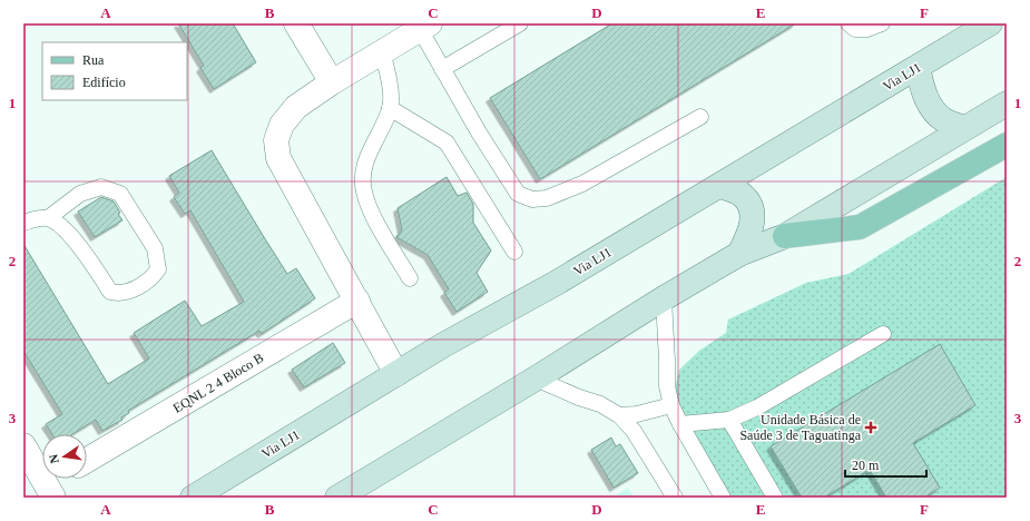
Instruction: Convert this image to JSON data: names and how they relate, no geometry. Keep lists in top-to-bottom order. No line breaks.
{"streets":{"main road":["Via LJ1"],"street":["EQNL 2 4 Bloco B"]},"places":{"health":["Unidade Básica de Saúde 3 de Taguatinga"]},"legend":["Rua","Edifício"],"scale_bar":"20 m","north":"left","grid":{"columns":["A","B","C","D","E","F"],"rows":["1","2","3"]}}
